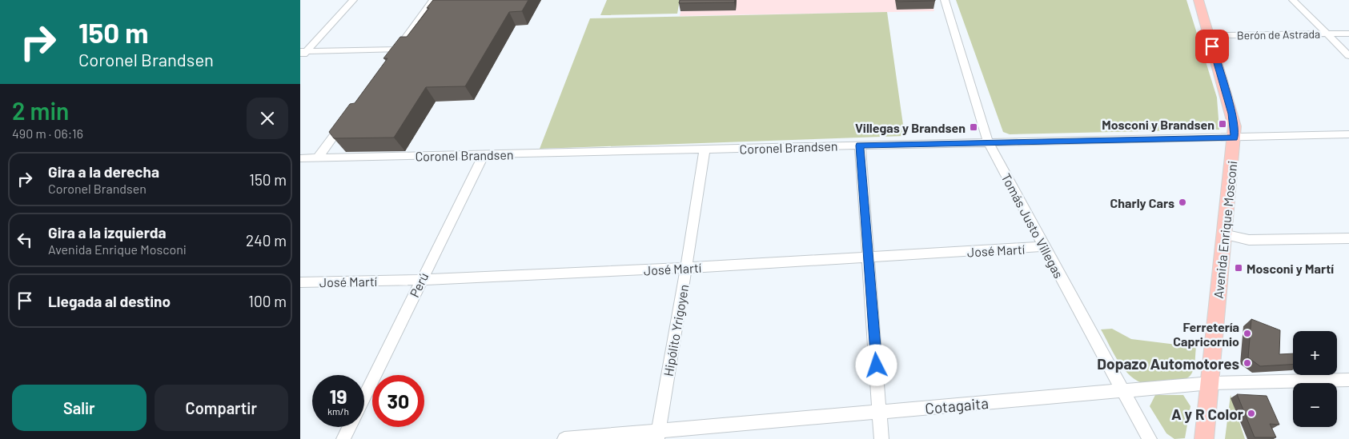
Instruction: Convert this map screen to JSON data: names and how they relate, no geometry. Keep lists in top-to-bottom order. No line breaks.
{"streets":{"main road":["Avenida Enrique Mosconi"],"street":["Berón de Astrada","Coronel Brandsen","Tomás Justo Villegas","José Martí","Perú","Hipólito Yrigoyen","Cotagaita"]},"crossings":[["Berón de Astrada","Avenida Enrique Mosconi"],["Coronel Brandsen","Tomás Justo Villegas"],["Coronel Brandsen","Avenida Enrique Mosconi"],["Coronel Brandsen","Perú"],["Coronel Brandsen","Hipólito Yrigoyen"],["Tomás Justo Villegas","José Martí"],["Tomás Justo Villegas","Cotagaita"],["Avenida Enrique Mosconi","Cotagaita"],["José Martí","Perú"],["José Martí","Hipólito Yrigoyen"],["Hipólito Yrigoyen","Cotagaita"]],"places":{"transit":["Mosconi y Brandsen","Villegas y Brandsen","Mosconi y Martí"],"other":["Charly Cars","Ferretería Capricornio","Dopazo Automotores","A y R Color"]},"page":{"turn":["150 m","Coronel Brandsen"],"heading":["2 min","490 m · 06:16"],"list":[{"name":"Gira a la derecha","note":"Coronel Brandsen","value":"150 m"},{"name":"Gira a la izquierda","note":"Avenida Enrique Mosconi","value":"240 m"},{"name":"Llegada al destino","value":"100 m"}],"map_buttons":["+","−"],"speed":"19 km/h","limit":"30","buttons":["Salir","Compartir"]}}
